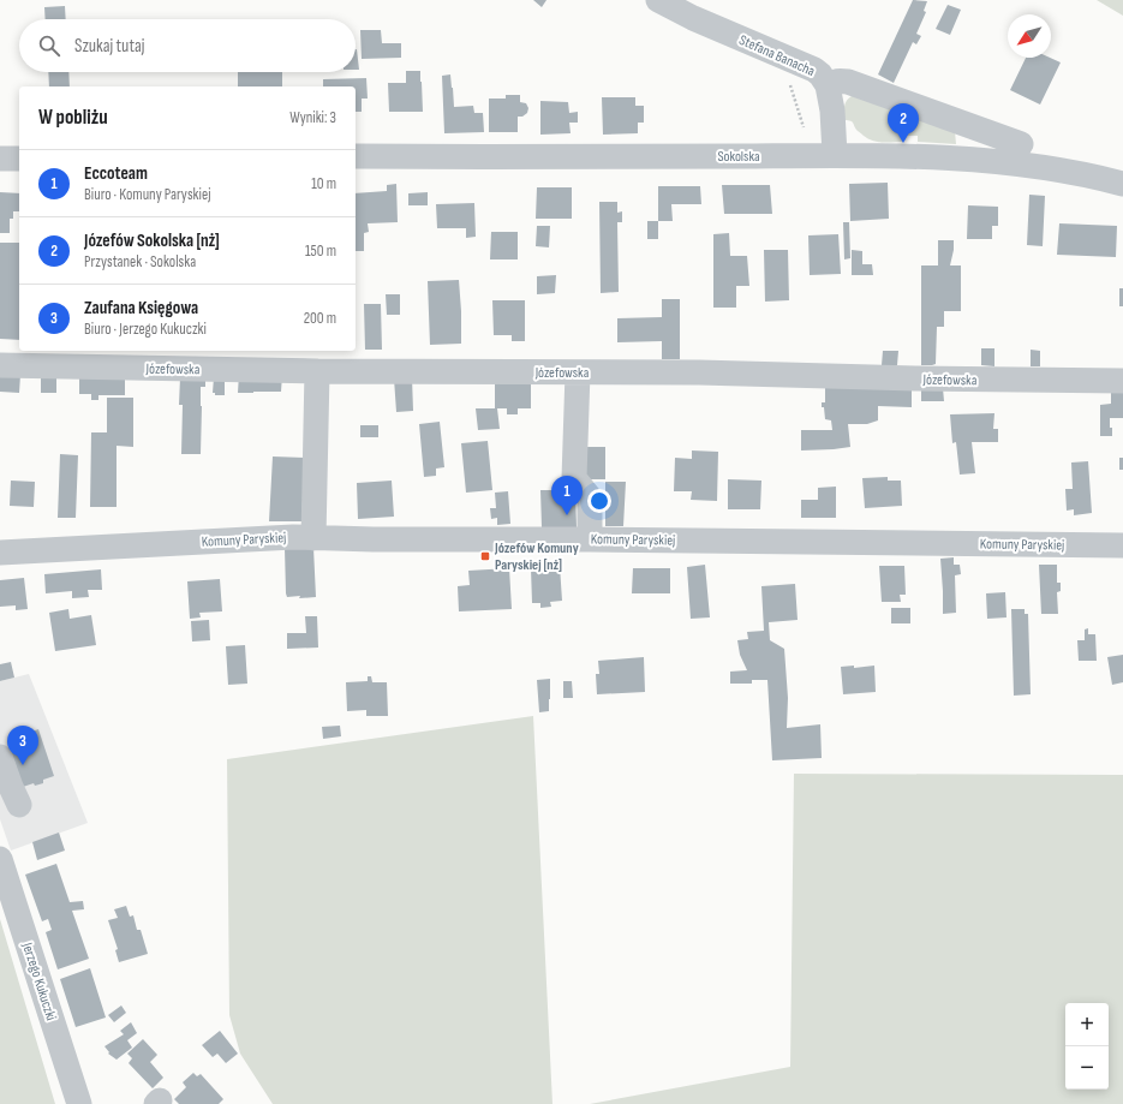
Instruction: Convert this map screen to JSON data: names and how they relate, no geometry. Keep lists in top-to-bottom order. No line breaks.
{"streets":{"street":["Stefana Banacha","Sokolska","Józefowska","Komuny Paryskiej","Jerzego Kukuczki"]},"crossings":[["Stefana Banacha","Sokolska"]],"places":{"transit":["Józefów Komuny Paryskiej [nż]"]},"north":"bottom left","page":{"search":"Szukaj tutaj","heading":["W pobliżu","Wyniki: 3"],"pins":["2","1","3"],"list":[{"mark":"1","name":"Eccoteam","note":"Biuro · Komuny Paryskiej","value":"10 m"},{"mark":"2","name":"Józefów Sokolska [nż]","note":"Przystanek · Sokolska","value":"150 m"},{"mark":"3","name":"Zaufana Księgowa","note":"Biuro · Jerzego Kukuczki","value":"200 m"}],"map_buttons":["+","−"]}}
